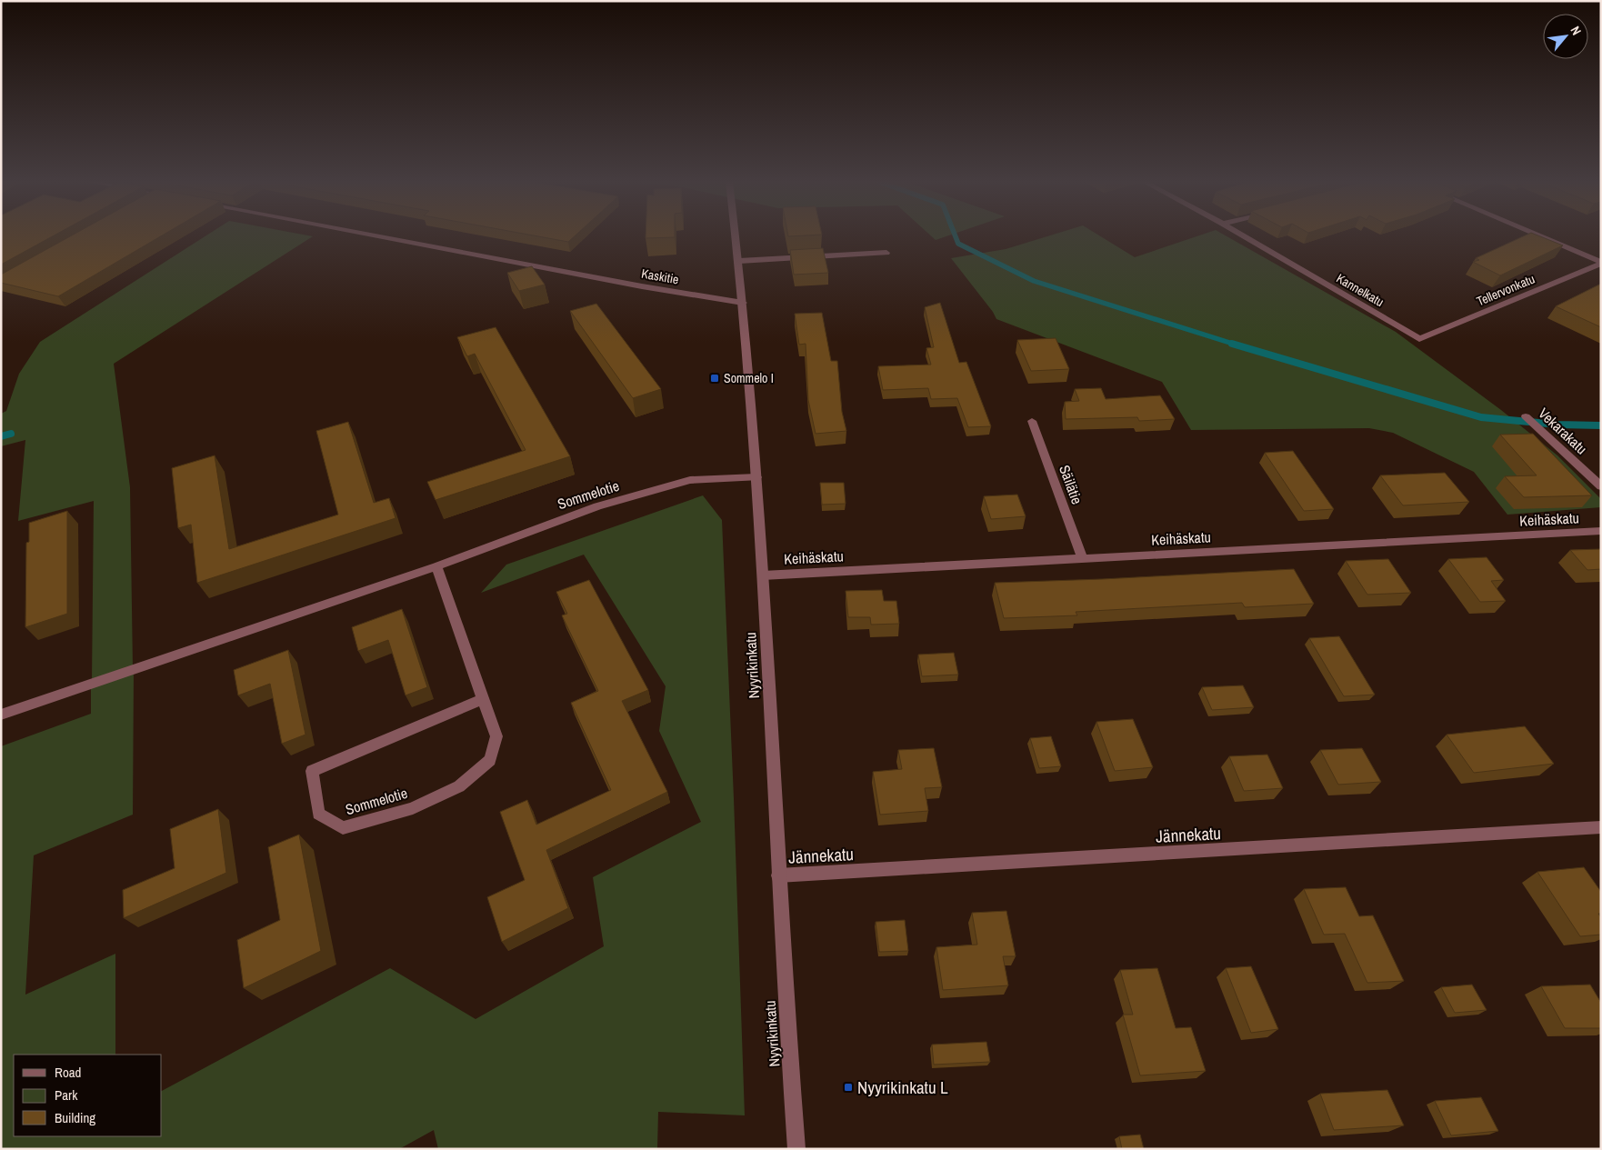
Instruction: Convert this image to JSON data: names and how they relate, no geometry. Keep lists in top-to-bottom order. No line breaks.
{"streets":{"street":["Kaskitie","Kannelkatu","Tellervonkatu","Vekarakatu","Säilätie","Sommelotie","Keihäskatu","Nyyrikinkatu","Jännekatu"]},"crossings":[["Kaskitie","Nyyrikinkatu"],["Kannelkatu","Tellervonkatu"],["Säilätie","Keihäskatu"],["Sommelotie","Nyyrikinkatu"],["Keihäskatu","Nyyrikinkatu"],["Nyyrikinkatu","Jännekatu"]],"places":{"transit":["Sommelo I","Nyyrikinkatu L"]},"legend":["Road","Park","Building"],"north":"top right"}
